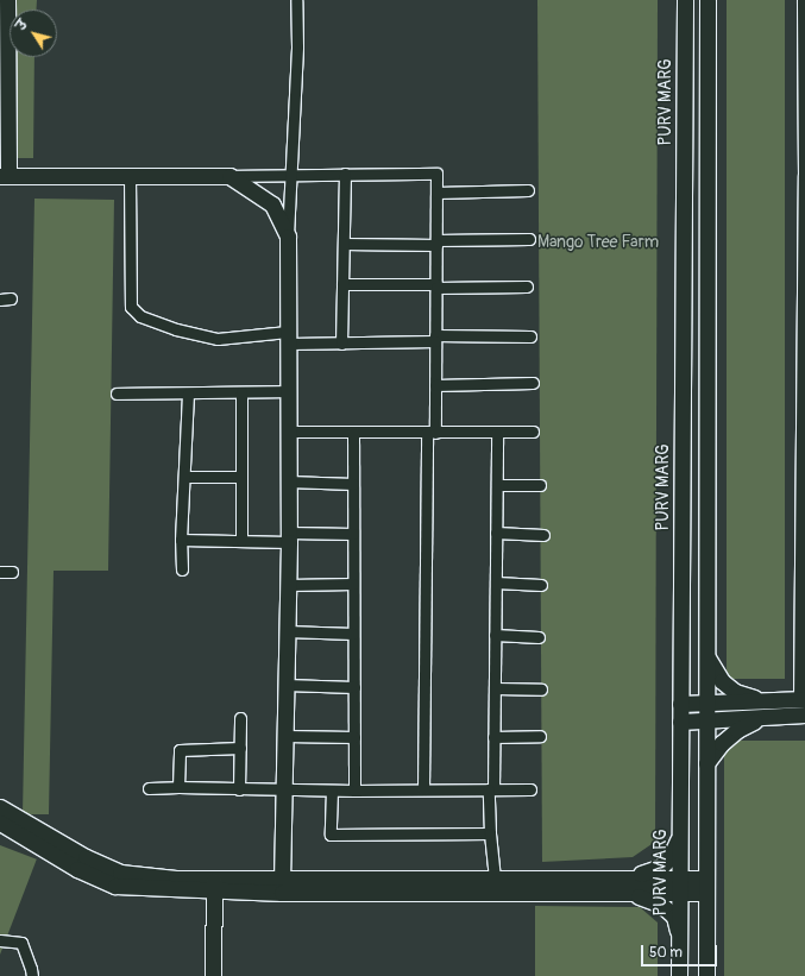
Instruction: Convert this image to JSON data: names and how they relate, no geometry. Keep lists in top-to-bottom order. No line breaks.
{"streets":{"street":["PURV MARG"]},"parks":["Mango Tree Farm"],"scale_bar":"50 m","north":"top left"}
